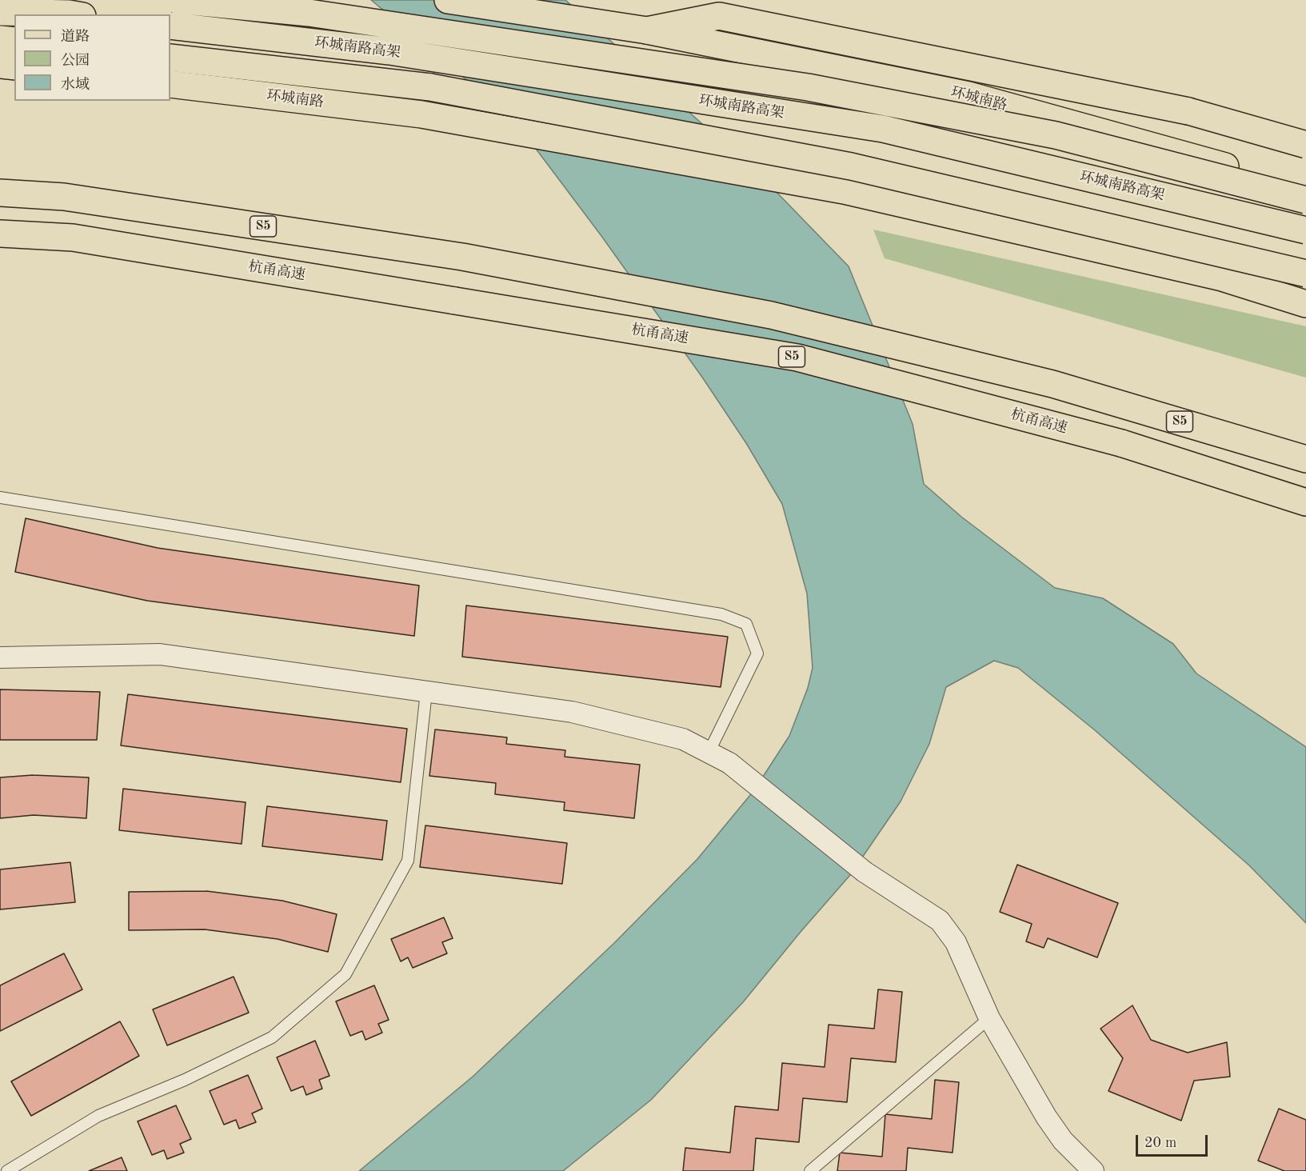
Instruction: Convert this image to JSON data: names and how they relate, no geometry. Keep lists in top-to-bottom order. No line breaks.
{"streets":{"main road":["环城南路高架","环城南路","S5","杭甬高速"]},"legend":["道路","公园","水域"],"scale_bar":"20 m"}
